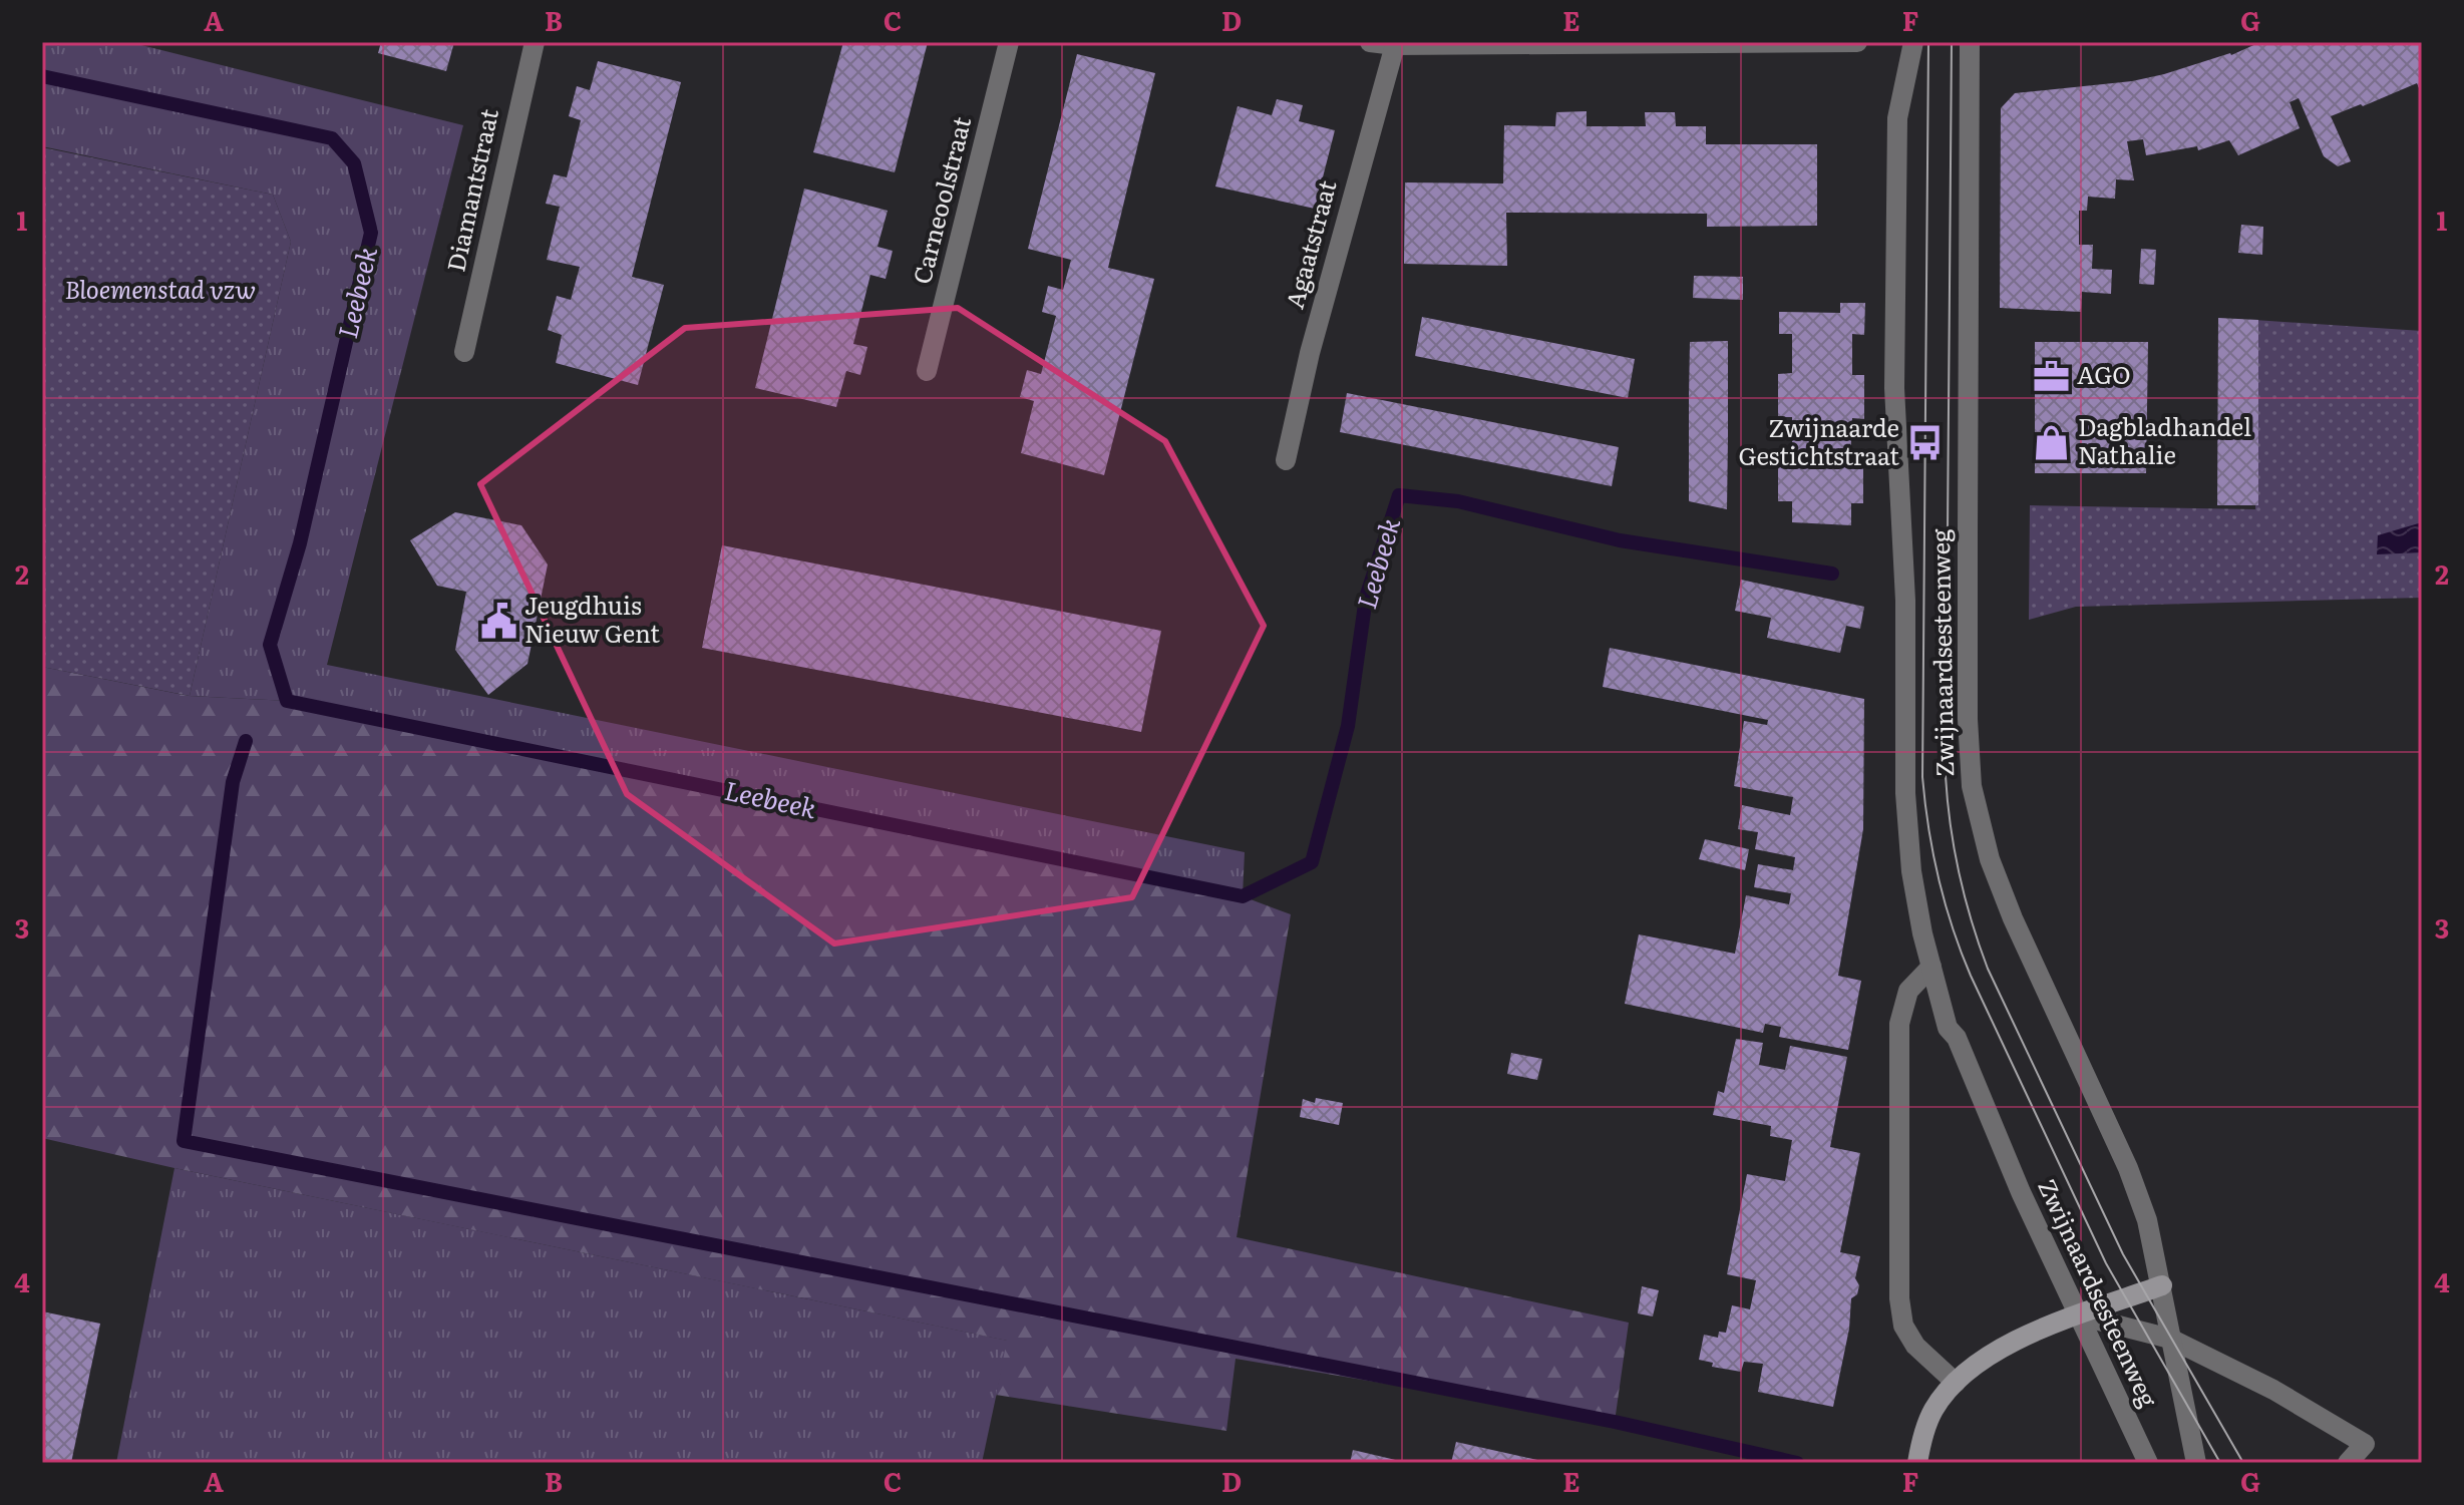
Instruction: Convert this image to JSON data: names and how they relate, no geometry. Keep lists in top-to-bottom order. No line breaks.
{"streets":{"street":["Diamantstraat","Carneoolstraat","Agaatstraat","Zwijnaardsesteenweg"]},"water":["Leebeek"],"parks":["Bloemenstad vzw"],"places":{"office":["AGO"],"shop":["Dagbladhandel Nathalie"],"bus stop":["Zwijnaarde Gestichtstraat"],"public building":["Jeugdhuis Nieuw Gent"]},"grid":{"columns":["A","B","C","D","E","F","G"],"rows":["1","2","3","4"]}}
